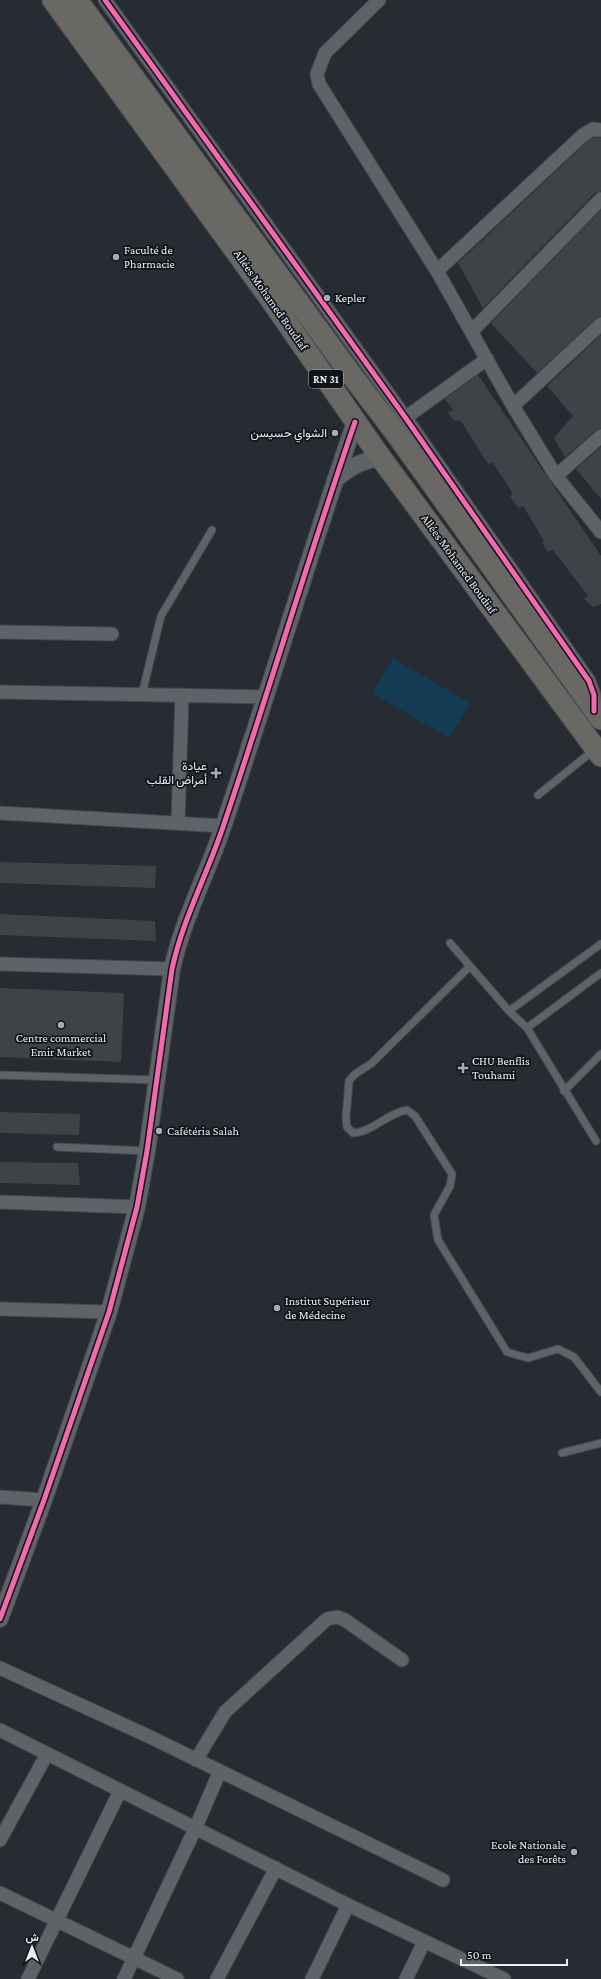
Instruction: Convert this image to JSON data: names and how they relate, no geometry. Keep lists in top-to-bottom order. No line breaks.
{"streets":{"main road":["Allées Mohamed Boudiaf","RN 31"]},"places":{"other":["Faculté de Pharmacie","Kepler","الشواي حسيسن","Centre commercial Emir Market","Cafétéria Salah","Institut Supérieur de Médecine","Ecole Nationale des Forêts"],"health":["عيادة أمراض القلب","CHU Benflis Touhami"]},"scale_bar":"50 m","north":"top"}
